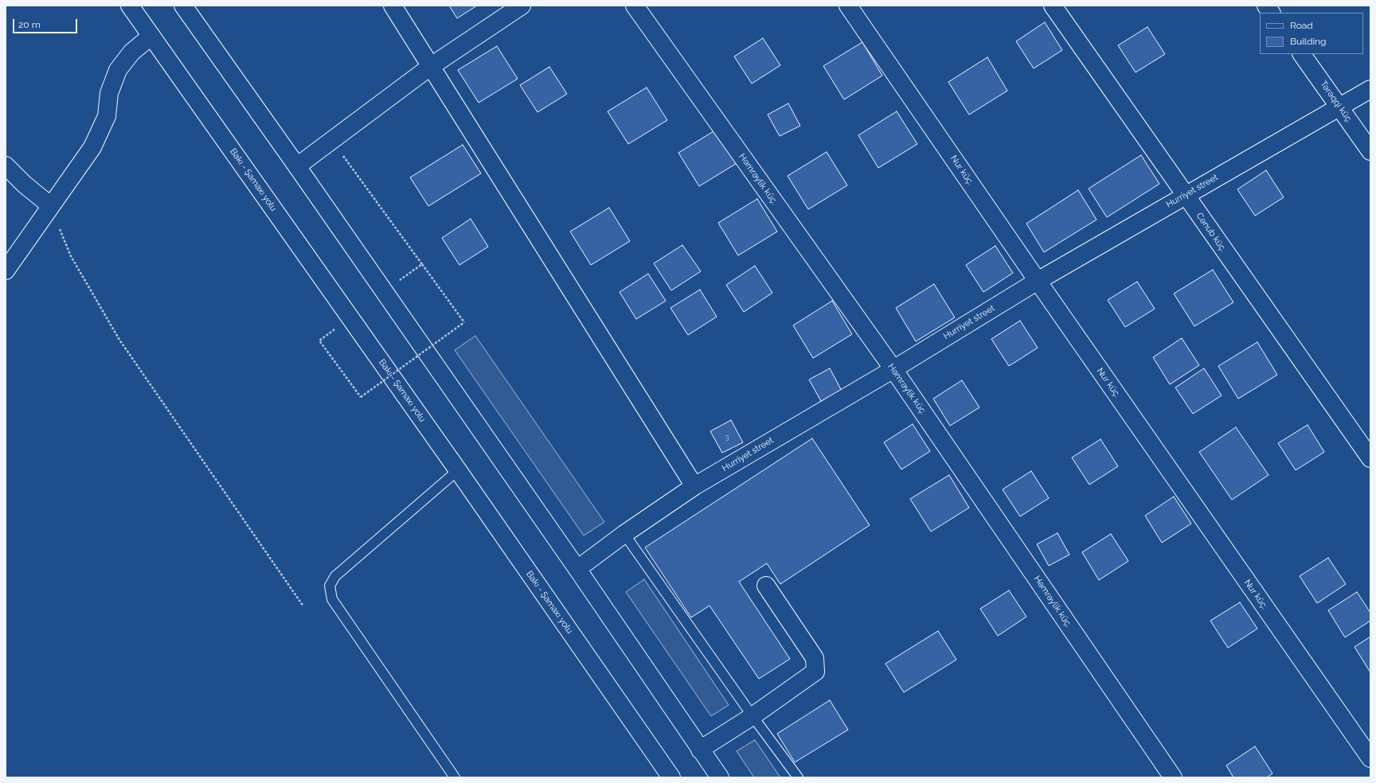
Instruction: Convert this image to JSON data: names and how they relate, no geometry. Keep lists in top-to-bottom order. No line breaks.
{"streets":{"main road":["Tərəqqi küç.","Nur küç.","Həmrəylik küç.","Bakı - Şamaxı yolu","Hurriyet street","Cənub küç."]},"crossings":[["Tərəqqi küç.","Hurriyet street"],["Nur küç.","Hurriyet street"],["Həmrəylik küç.","Hurriyet street"],["Hurriyet street","Cənub küç."]],"house_numbers":["3"],"legend":["Road","Building"],"scale_bar":"20 m"}
